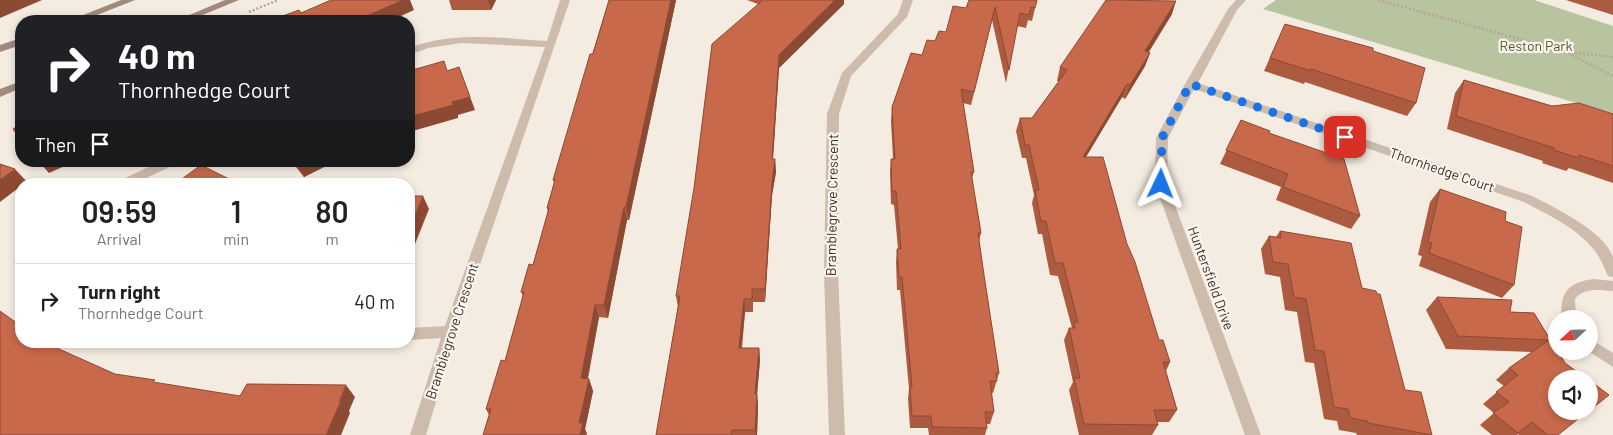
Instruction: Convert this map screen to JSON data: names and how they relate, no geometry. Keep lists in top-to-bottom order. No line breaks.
{"streets":{"street":["Thornhedge Court","Bramblegrove Crescent","Huntersfield Drive"]},"crossings":[["Thornhedge Court","Huntersfield Drive"]],"parks":["Reston Park"],"north":"left","page":{"turn":["40 m","Thornhedge Court"],"then":"Then","eta":["09:59","Arrival","1","min","80","m"],"list":[{"name":"Turn right","note":"Thornhedge Court","value":"40 m"}]}}
